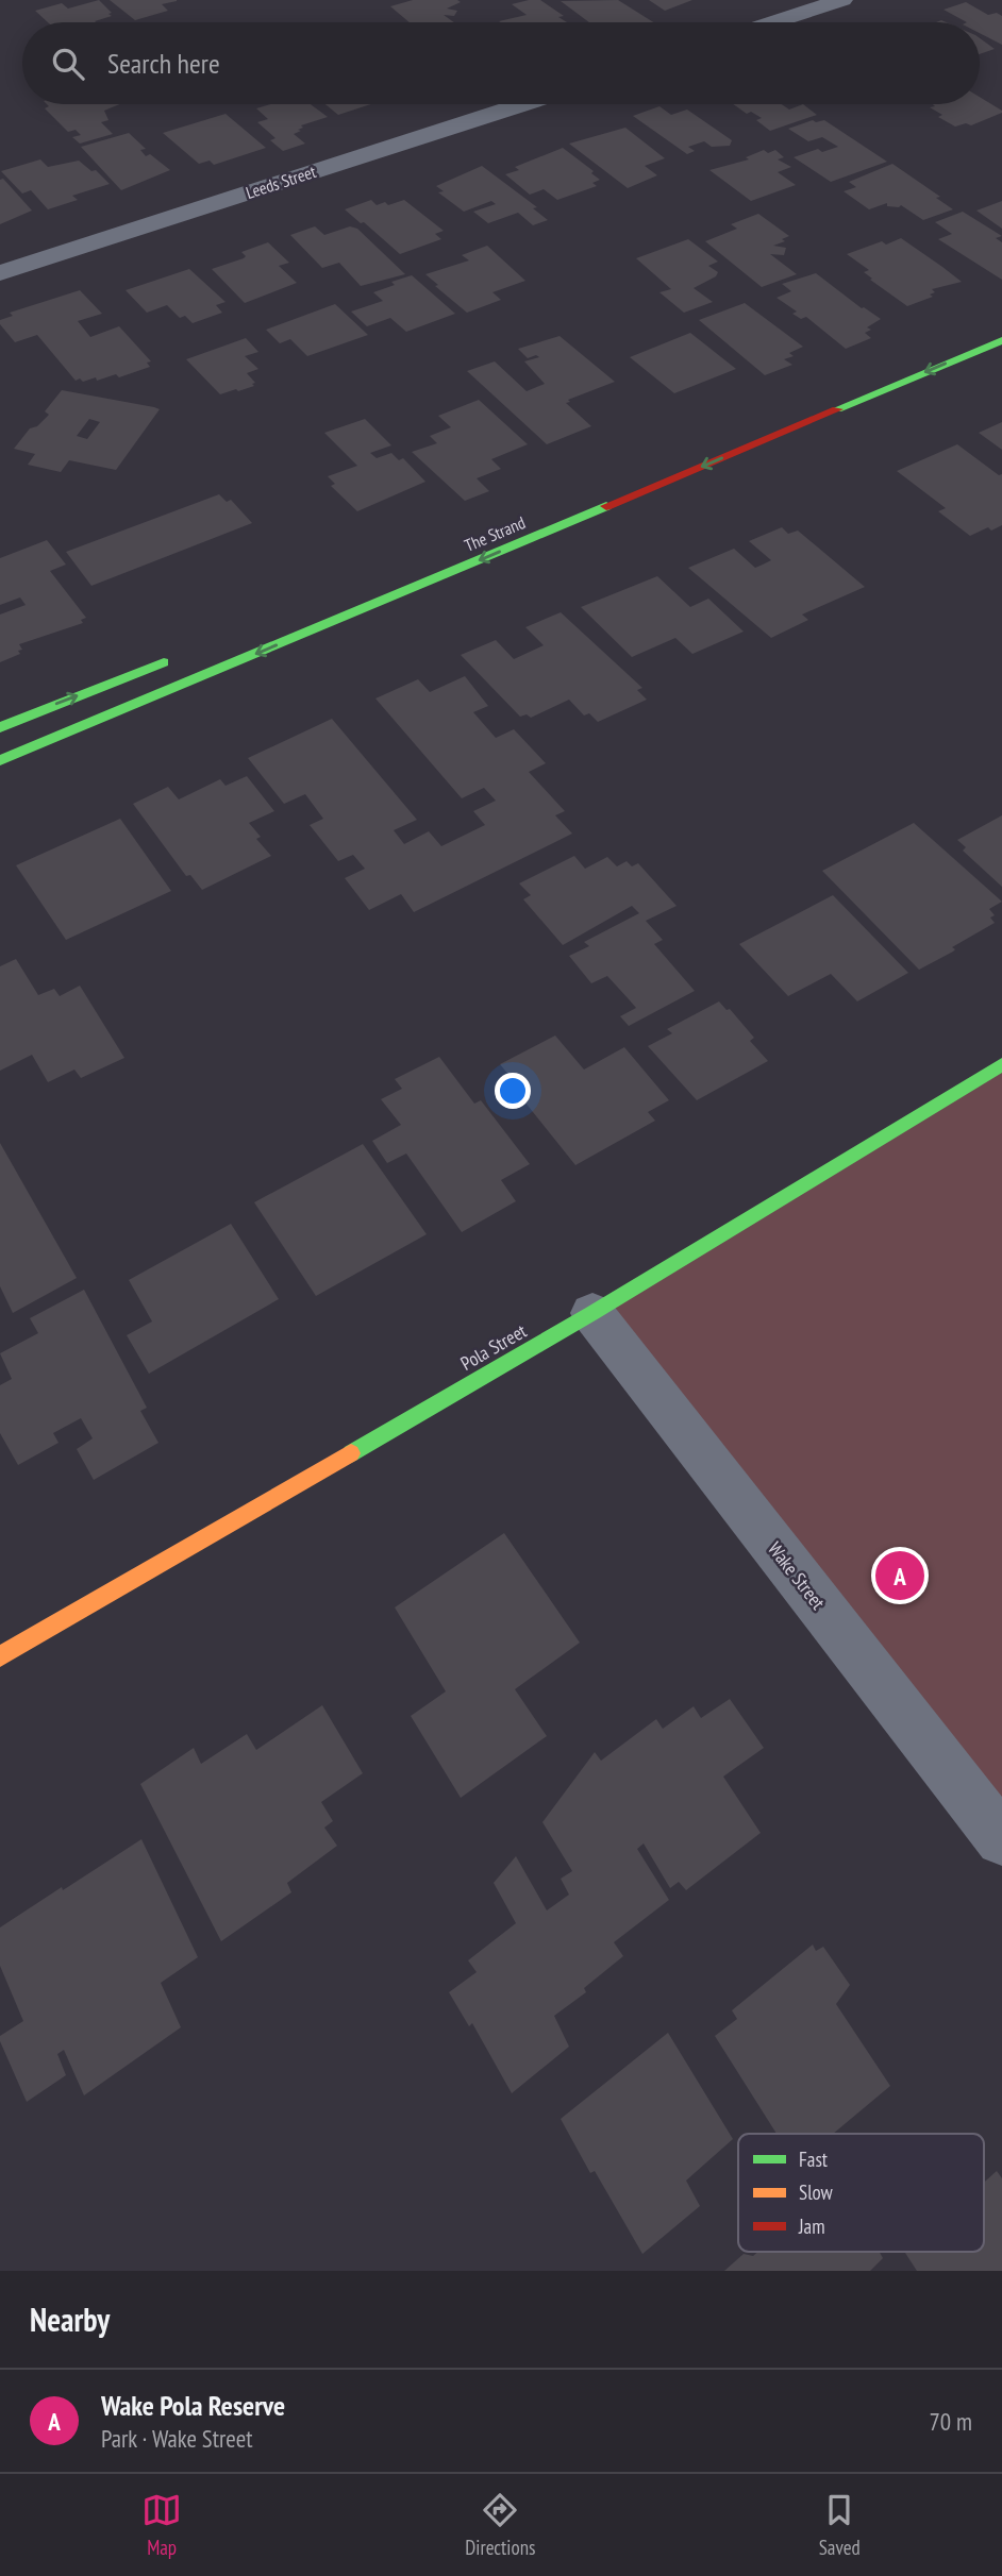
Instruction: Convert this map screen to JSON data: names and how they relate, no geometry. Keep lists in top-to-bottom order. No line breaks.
{"streets":{"street":["Leeds Street","The Strand","Pola Street","Wake Street"]},"crossings":[["Pola Street","Wake Street"]],"one_way":["The Strand"],"legend":["Fast","Slow","Jam"],"page":{"search":"Search here","pins":"A","heading":"Nearby","list":[{"mark":"A","name":"Wake Pola Reserve","note":"Park · Wake Street","value":"70 m"}],"nav":["Map","Directions","Saved"]}}
